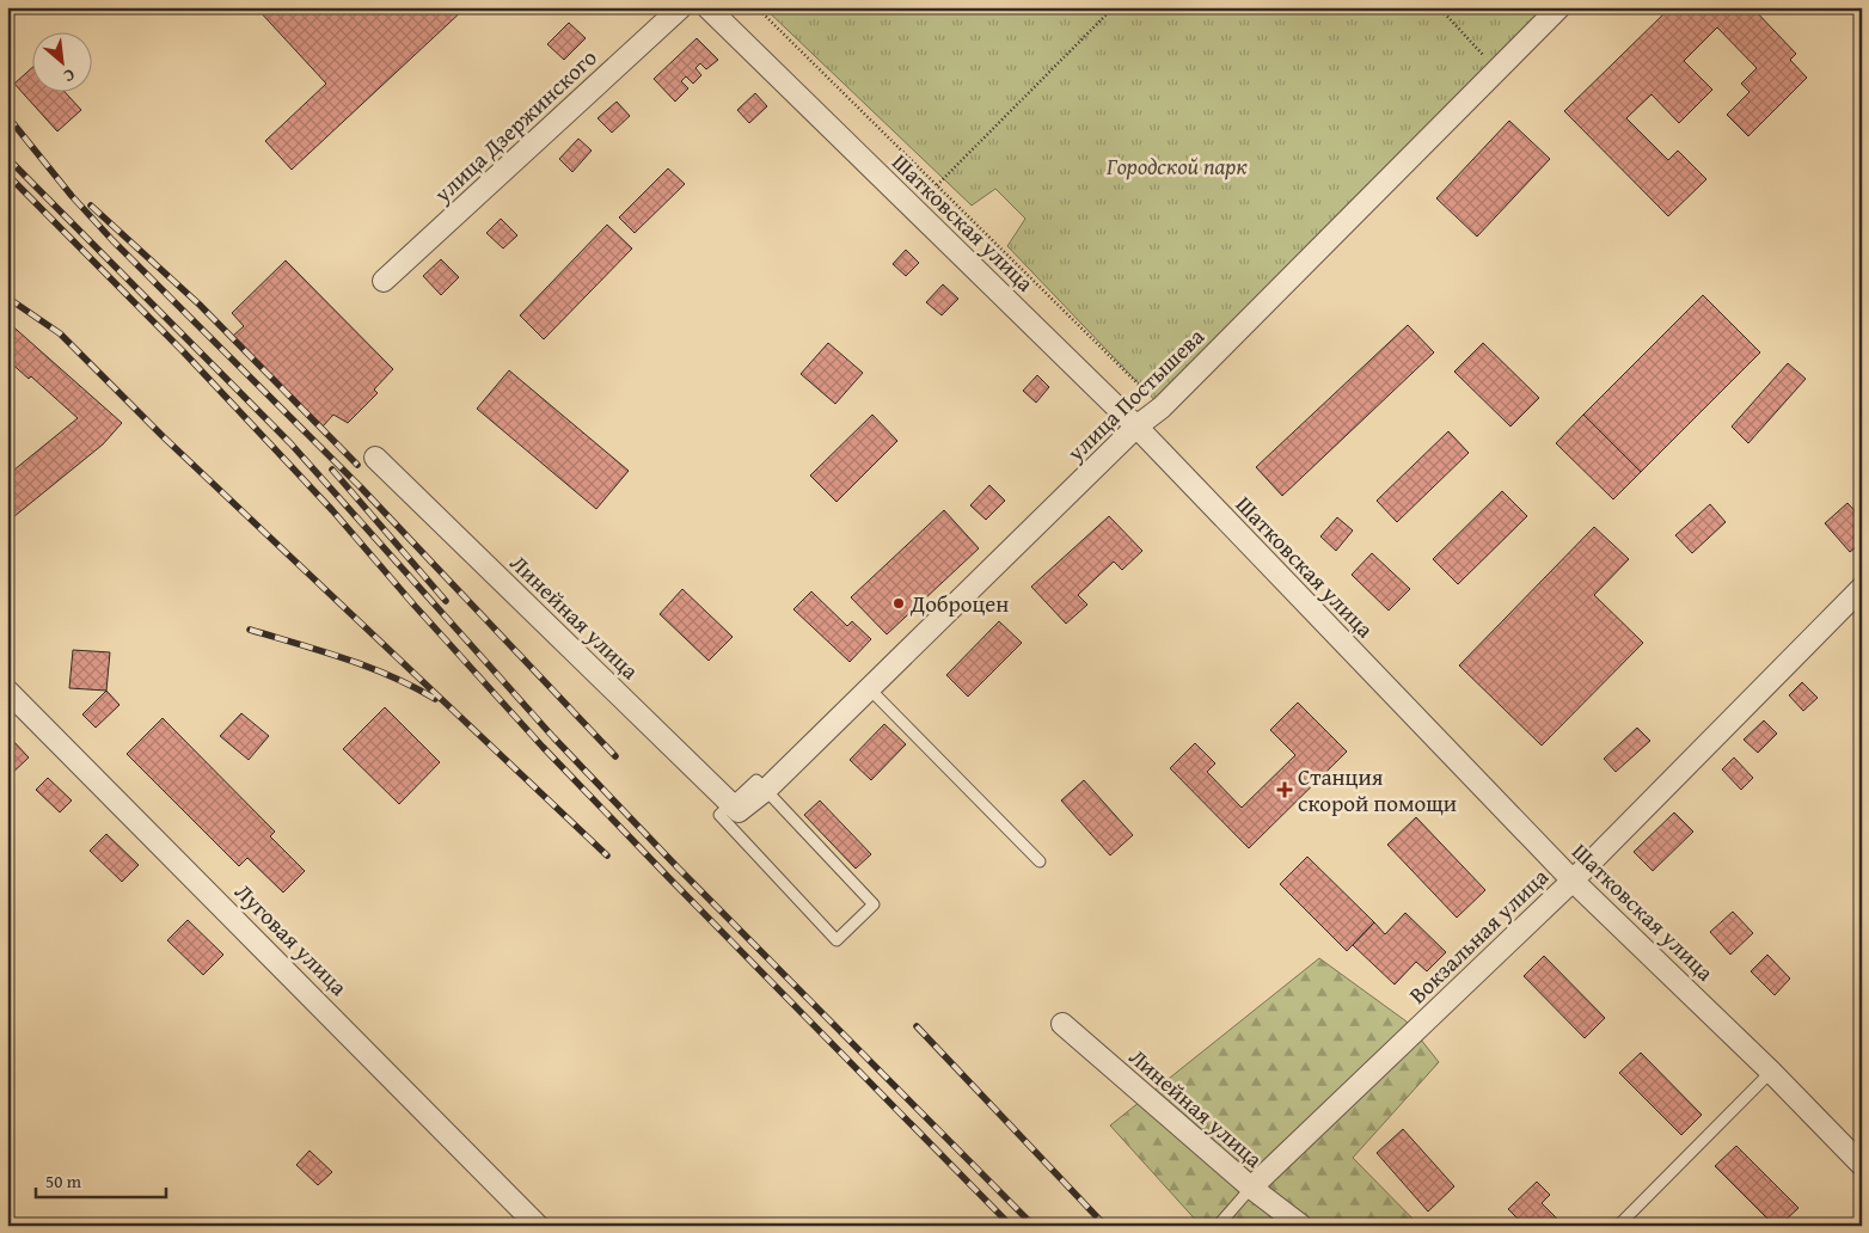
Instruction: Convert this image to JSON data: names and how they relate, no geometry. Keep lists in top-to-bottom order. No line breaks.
{"streets":{"street":["улица Дзержинского","Шатковская улица","улица Постышева","Линейная улица","Вокзальная улица","Луговая улица"]},"crossings":[["Шатковская улица","улица Постышева"],["Шатковская улица","Вокзальная улица"],["улица Постышева","Линейная улица"],["Линейная улица","Вокзальная улица"]],"parks":["Городской парк"],"places":{"other":["Доброцен"],"health":["Станция скорой помощи"]},"scale_bar":"50 m","north":"bottom right"}
